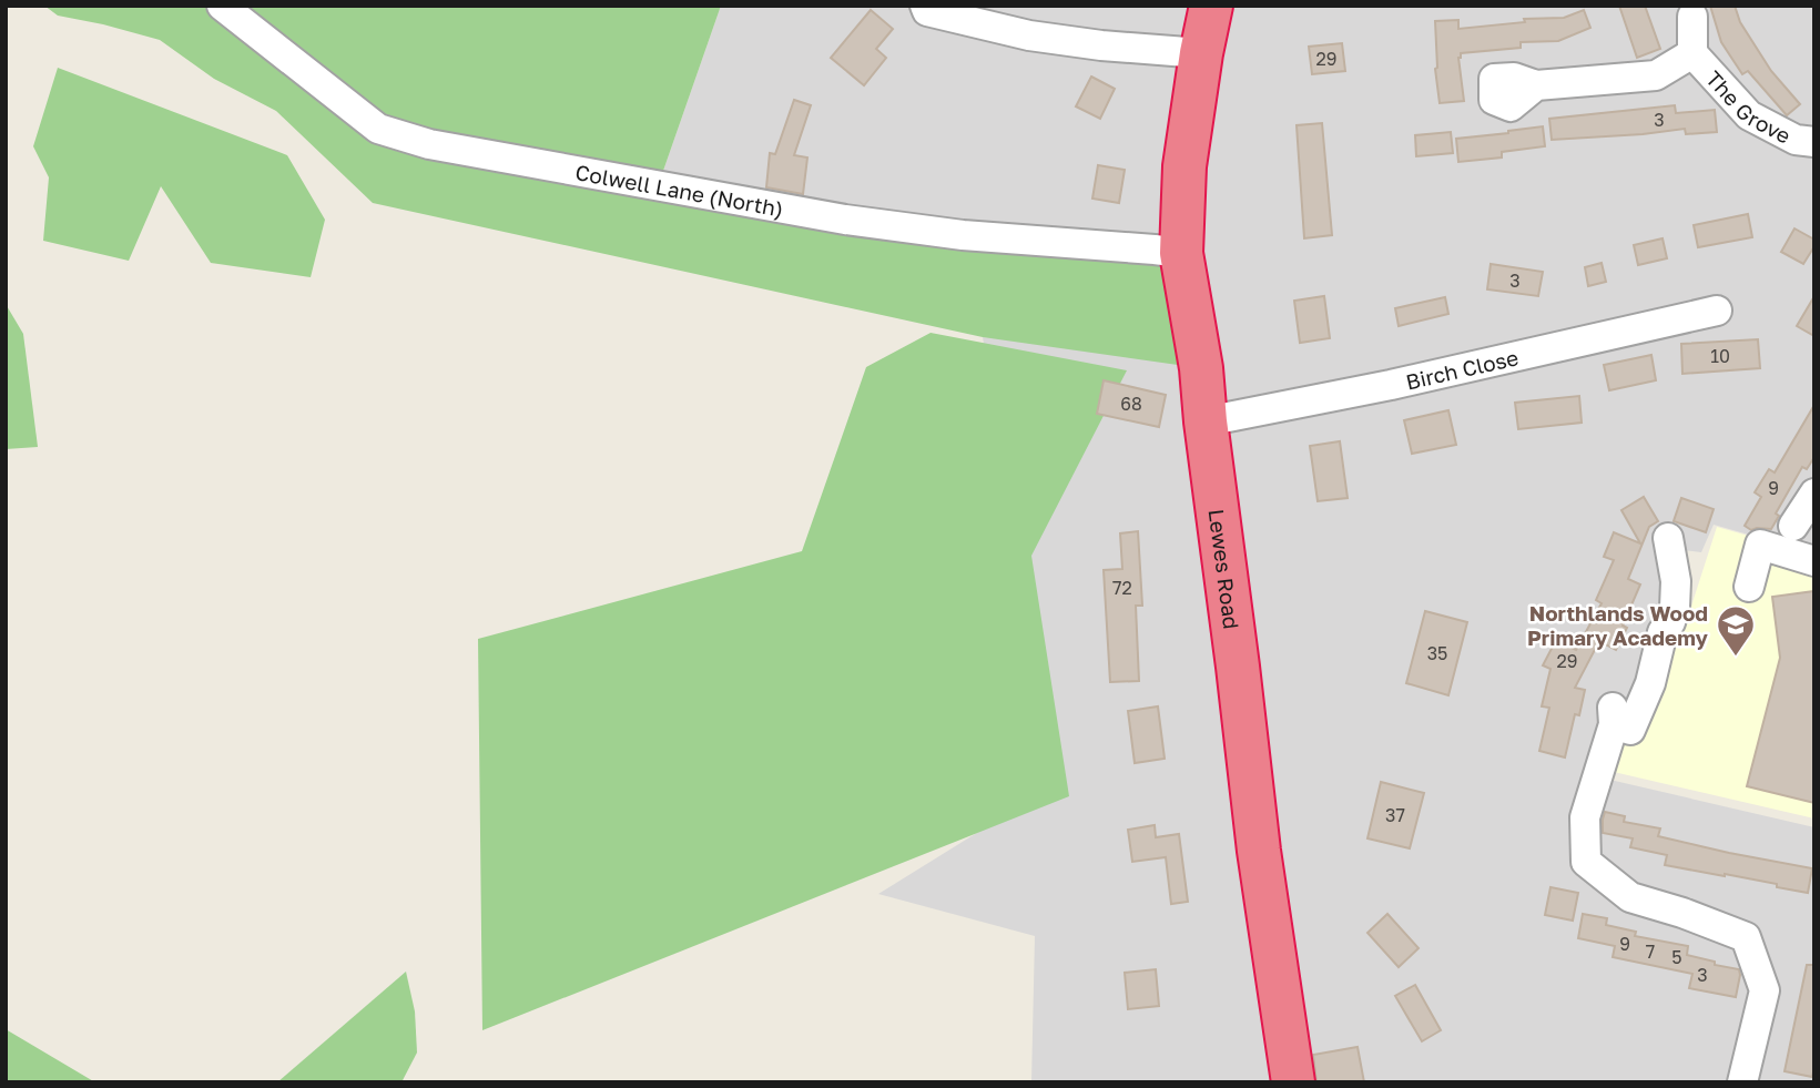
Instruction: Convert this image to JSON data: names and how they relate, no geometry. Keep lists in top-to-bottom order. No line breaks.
{"streets":{"highway":["Lewes Road"],"street":["The Grove","Colwell Lane (North)","Birch Close"]},"crossings":[["Colwell Lane (North)","Lewes Road"],["Birch Close","Lewes Road"]],"places":{"school or university":["Northlands Wood Primary Academy"]},"house_numbers":["29","3","3","10","68","9","72","35","29","37","9","7","5","3"]}
